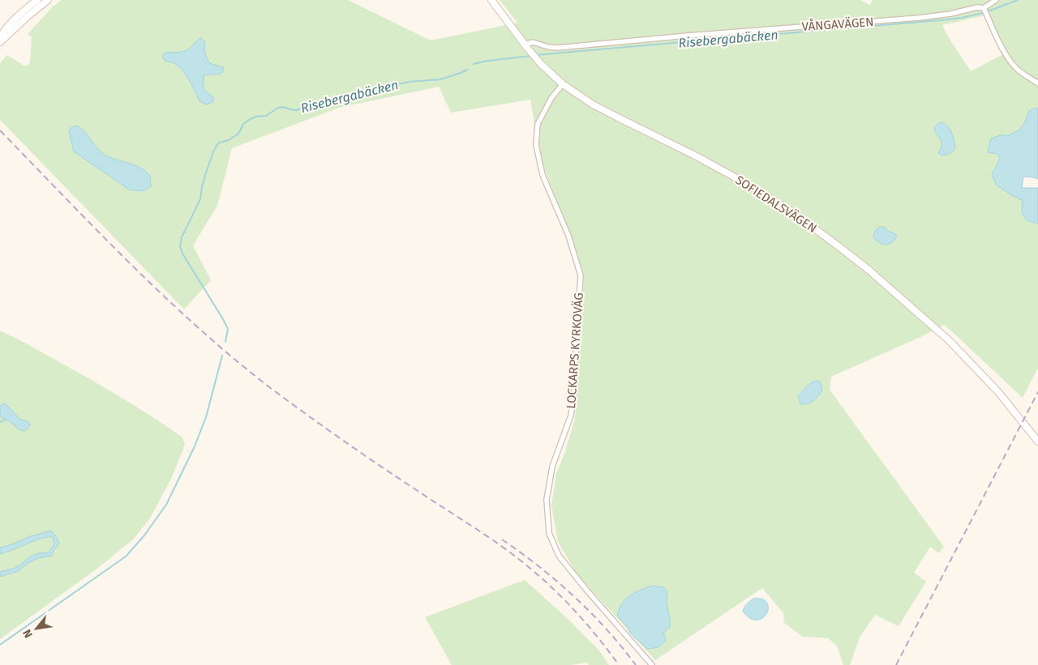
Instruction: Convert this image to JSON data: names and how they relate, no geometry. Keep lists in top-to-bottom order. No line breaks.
{"streets":{"main road":["SOFIEDALSVÄGEN"],"street":["VÅNGAVÄGEN","LOCKARPS KYRKOVÄG"]},"crossings":[["VÅNGAVÄGEN","SOFIEDALSVÄGEN"],["SOFIEDALSVÄGEN","LOCKARPS KYRKOVÄG"]],"water":["Risebergabäcken"],"north":"bottom left"}
